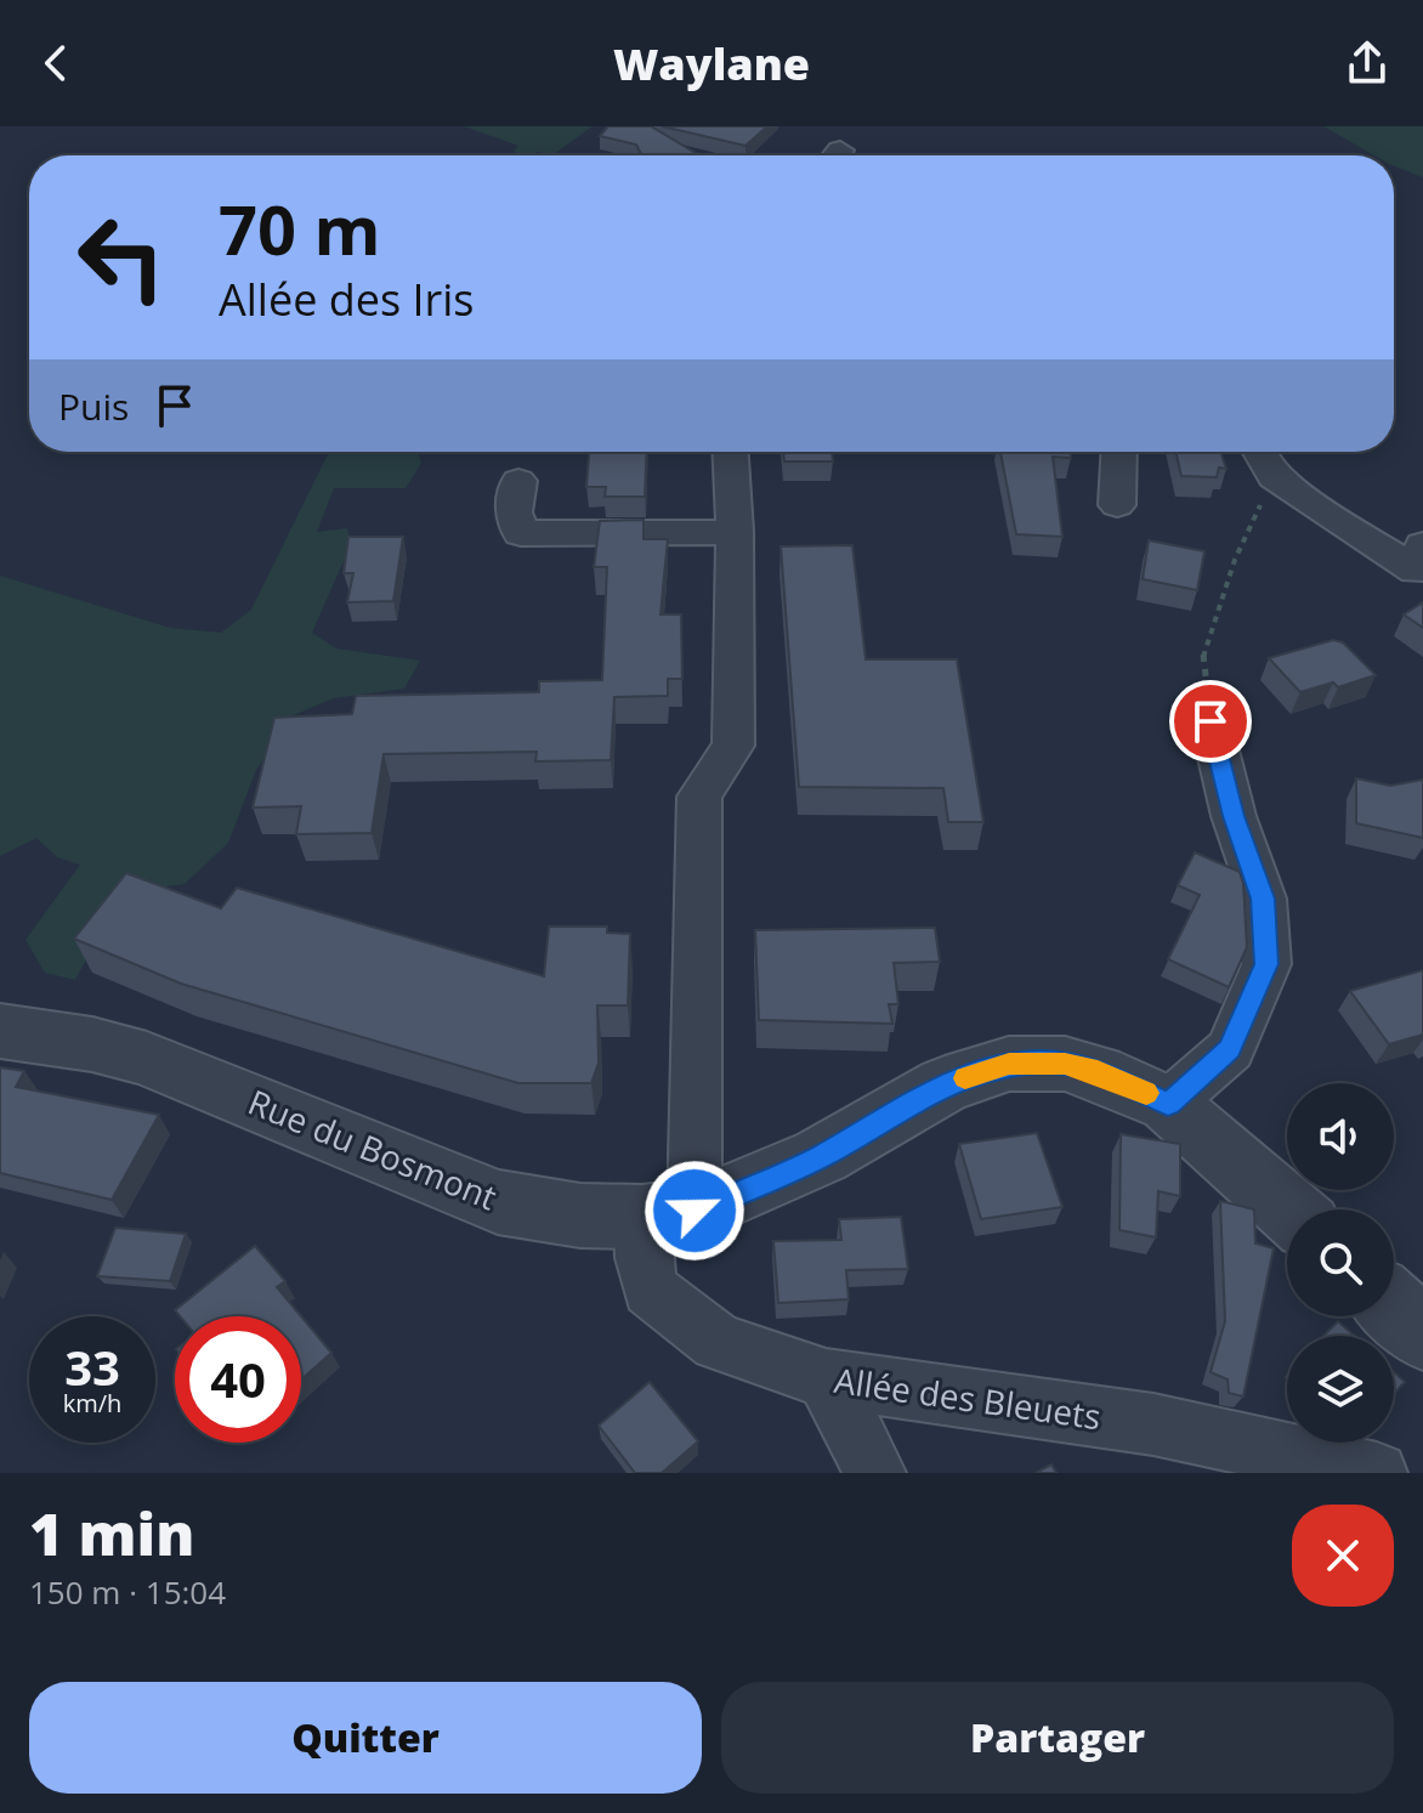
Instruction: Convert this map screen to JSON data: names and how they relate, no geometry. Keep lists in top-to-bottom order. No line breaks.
{"streets":{"street":["Rue du Bosmont","Allée des Bleuets"]},"crossings":[["Rue du Bosmont","Allée des Bleuets"]],"page":{"header":"Waylane","turn":["70 m","Allée des Iris"],"then":"Puis","speed":"33 km/h","limit":"40","heading":["1 min","150 m · 15:04"],"buttons":["Quitter","Partager"]}}
